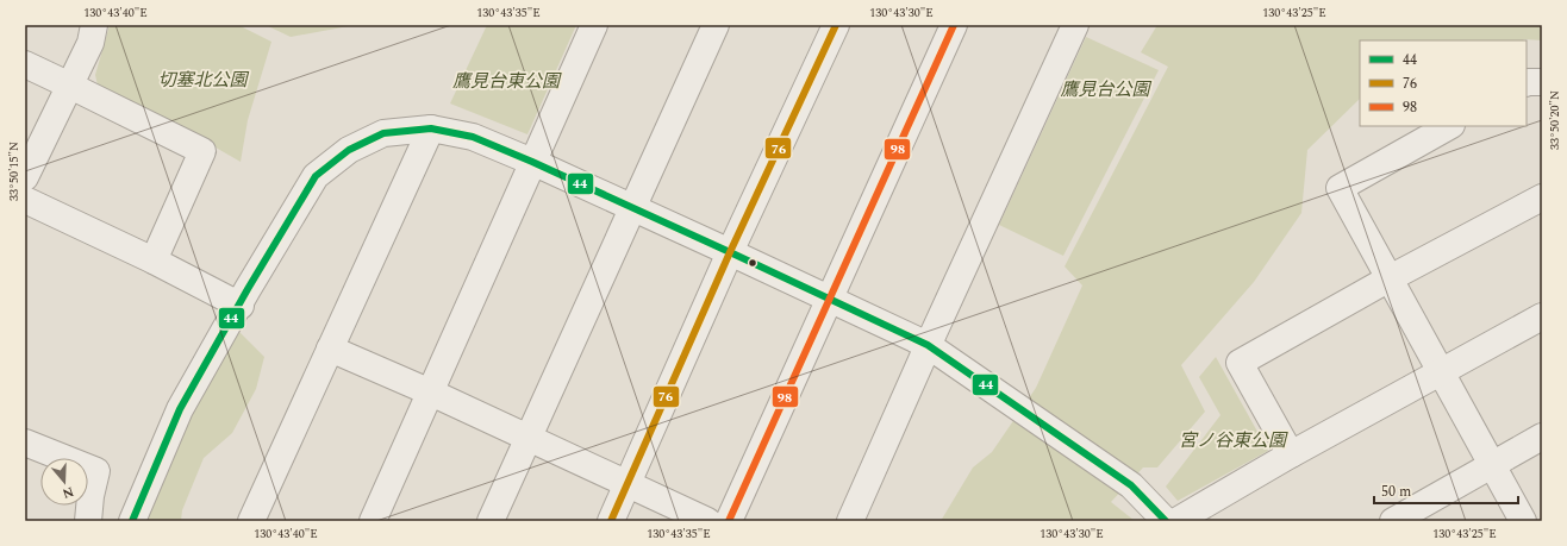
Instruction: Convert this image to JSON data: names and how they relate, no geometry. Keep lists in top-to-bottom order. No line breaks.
{"parks":["切塞北公園","鷹見台東公園","鷹見台公園","宮ノ谷東公園"],"lines":["transit line 76","transit line 98","transit line 44"],"legend":["44","76","98"],"scale_bar":"50 m","north":"bottom","coordinates":["130°43'40\"E","130°43'35\"E","130°43'30\"E","130°43'25\"E","33°50'20\"N","33°50'15\"N"]}
